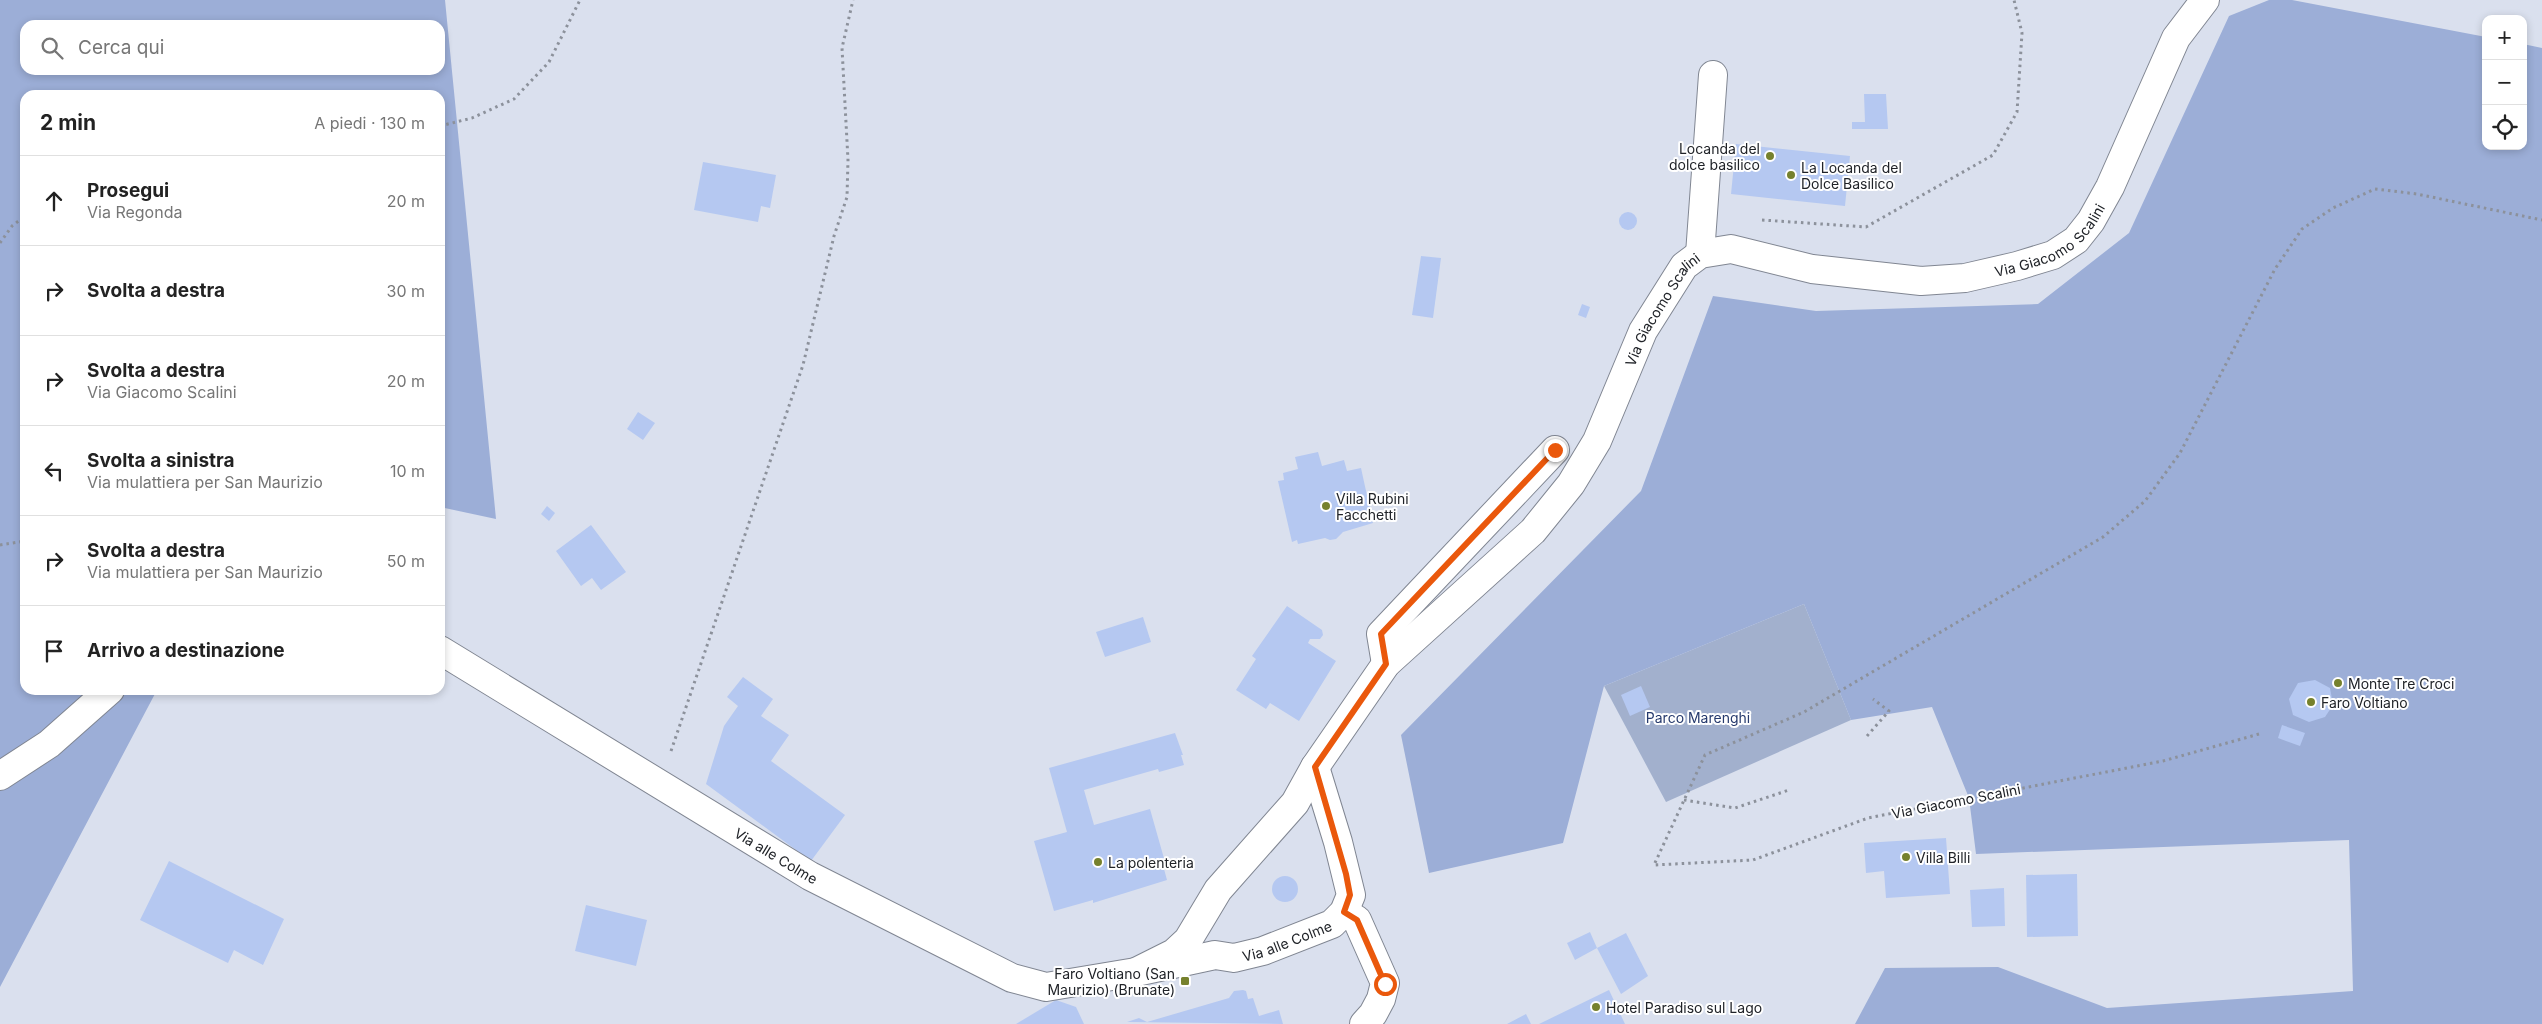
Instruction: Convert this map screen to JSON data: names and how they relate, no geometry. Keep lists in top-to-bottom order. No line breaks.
{"streets":{"street":["Via Giacomo Scalini","Via alle Colme"]},"crossings":[["Via Giacomo Scalini","Via alle Colme"]],"parks":["Parco Marenghi"],"places":{"other":["Locanda del dolce basilico","La Locanda del Dolce Basilico","Villa Rubini Facchetti","Monte Tre Croci","Faro Voltiano","Villa Billi","La polenteria","Hotel Paradiso sul Lago"],"transit":["Faro Voltiano (San Maurizio) (Brunate)"]},"page":{"map_buttons":["+","−"],"search":"Cerca qui","heading":["2 min","A piedi · 130 m"],"list":[["Prosegui","Via Regonda","20 m"],["Svolta a destra","30 m"],["Svolta a destra","Via Giacomo Scalini","20 m"],["Svolta a sinistra","Via mulattiera per San Maurizio","10 m"],["Svolta a destra","Via mulattiera per San Maurizio","50 m"],"Arrivo a destinazione"]}}
